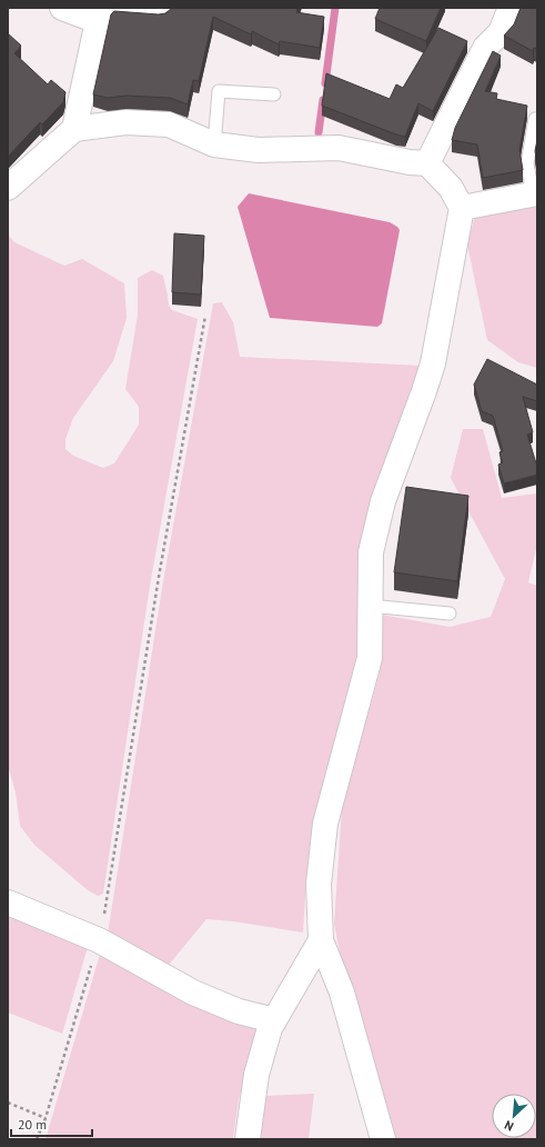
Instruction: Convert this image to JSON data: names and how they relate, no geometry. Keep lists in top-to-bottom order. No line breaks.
{"scale_bar":"20 m","north":"bottom left"}
